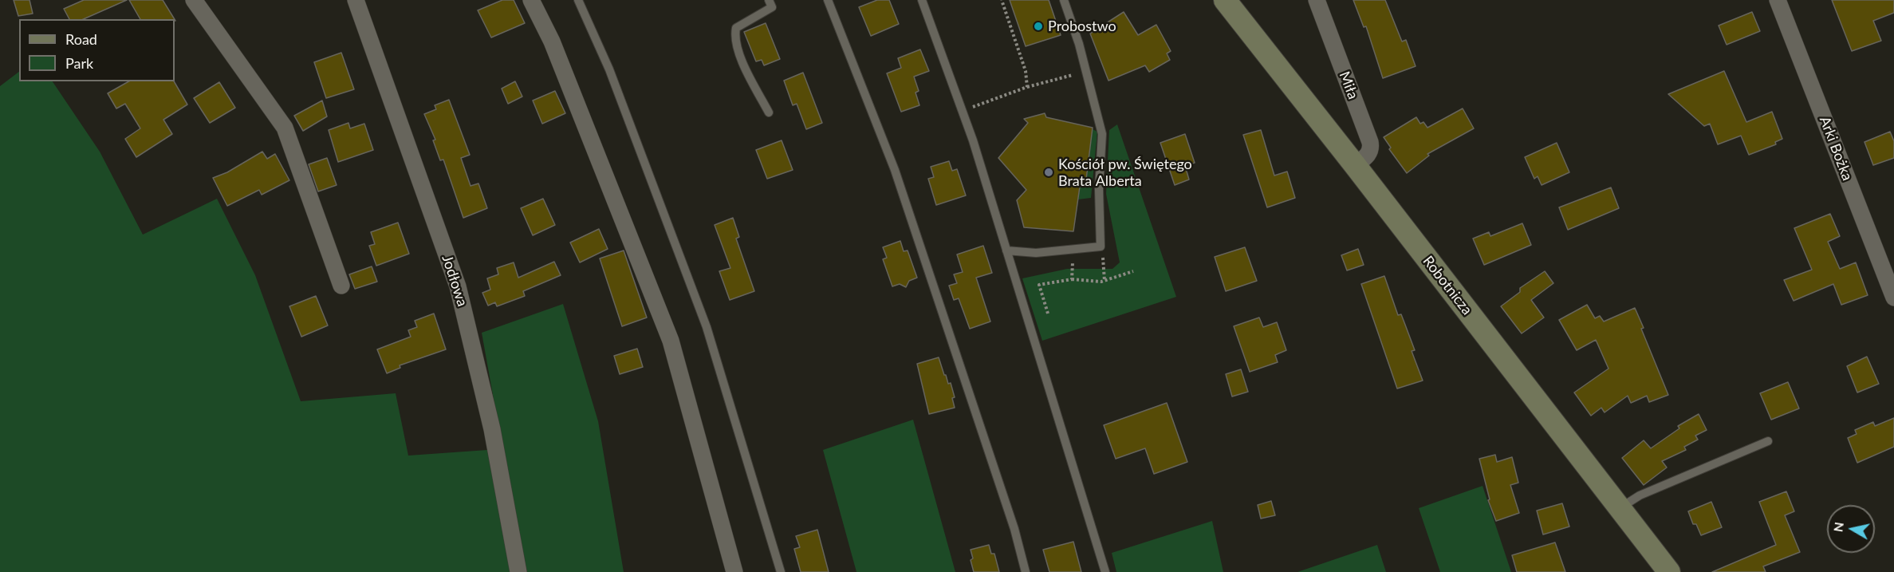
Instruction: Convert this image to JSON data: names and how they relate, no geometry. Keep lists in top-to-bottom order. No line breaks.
{"streets":{"street":["Miła","Arki Bożka","Jodłowa","Robotnicza"]},"crossings":[["Miła","Robotnicza"]],"places":["Probostwo","Kościół pw. Świętego Brata Alberta"],"legend":["Road","Park"],"north":"left"}
